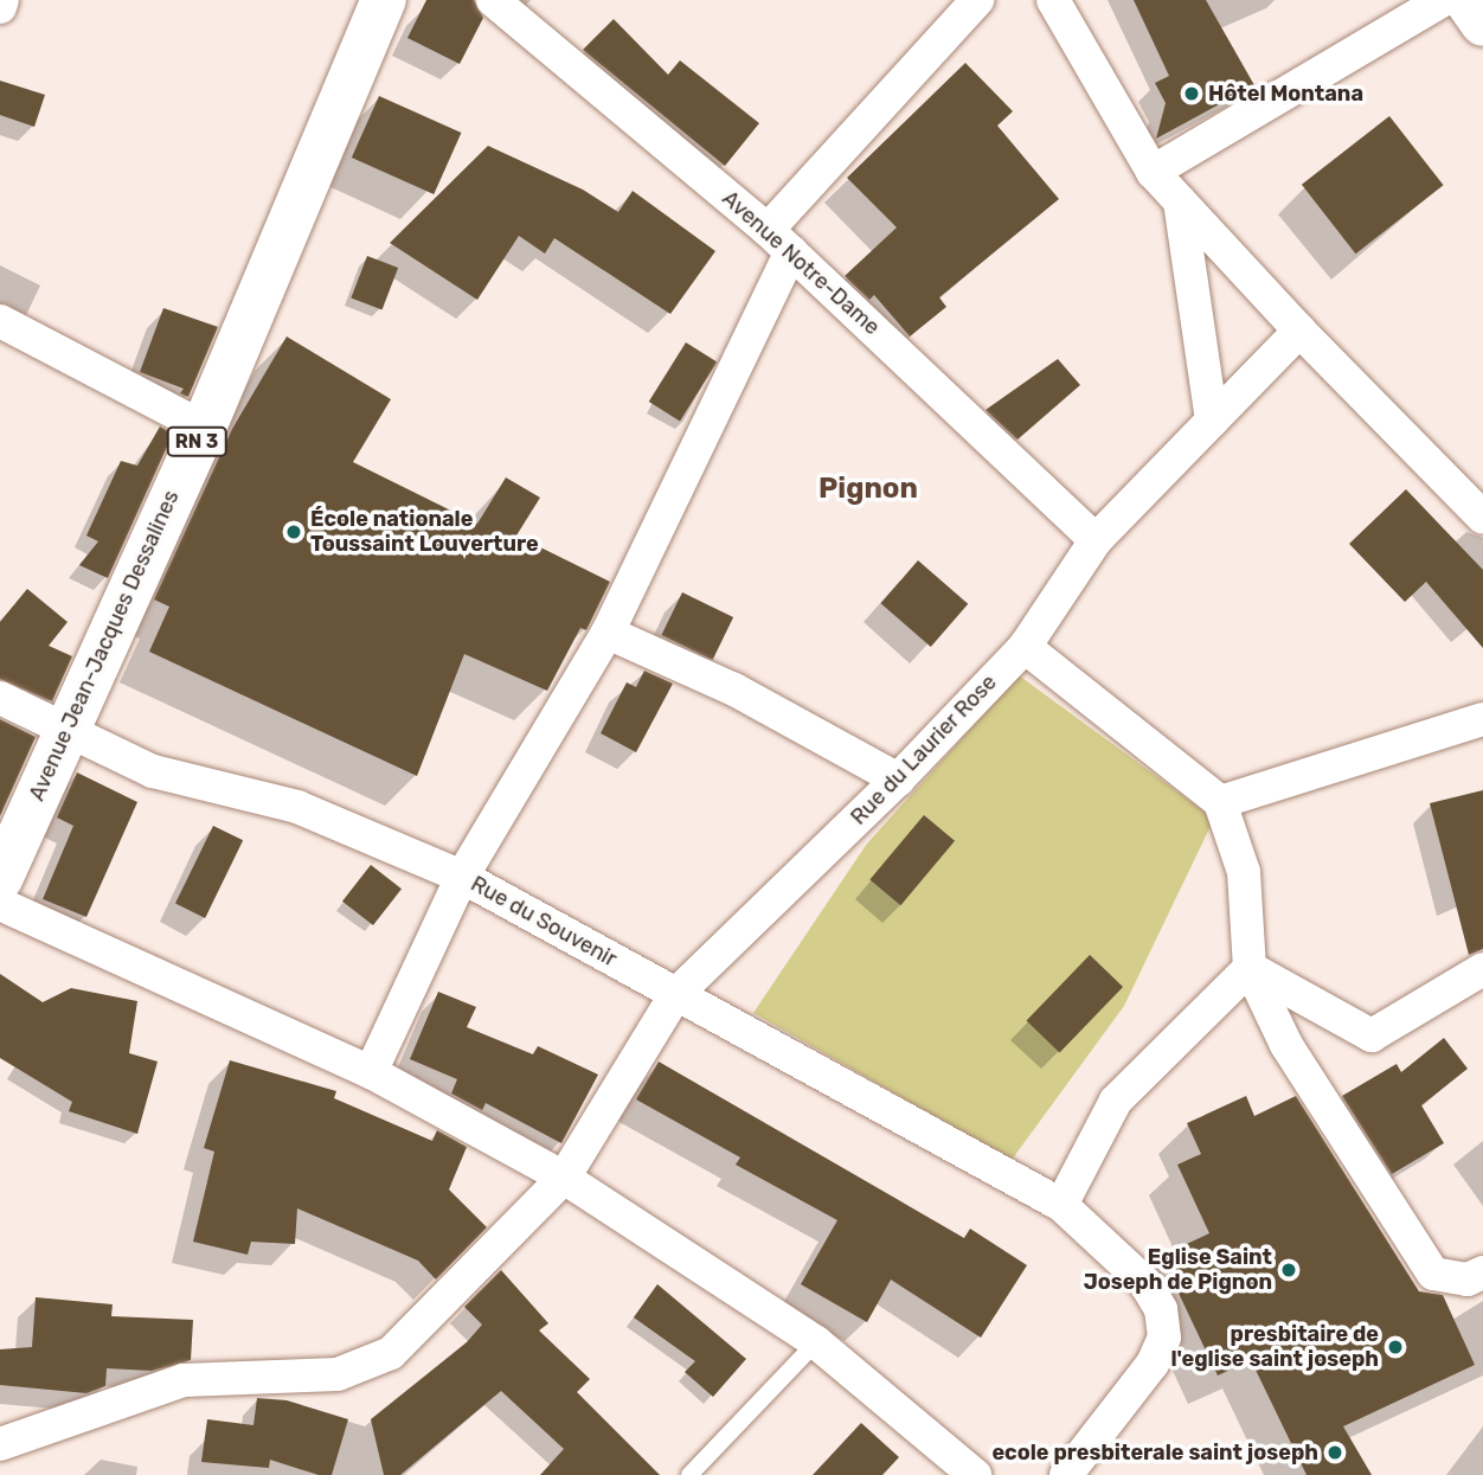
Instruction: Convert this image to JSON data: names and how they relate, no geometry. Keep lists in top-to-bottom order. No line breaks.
{"streets":{"main road":["RN 3","Avenue Jean-Jacques Dessalines"],"street":["Avenue Notre-Dame","Rue du Laurier Rose","Rue du Souvenir"]},"crossings":[["Avenue Notre-Dame","Rue du Laurier Rose"],["Avenue Jean-Jacques Dessalines","Rue du Souvenir"],["Rue du Laurier Rose","Rue du Souvenir"]],"districts":["Pignon"],"places":["Hôtel Montana","École nationale Toussaint Louverture","Eglise Saint Joseph de Pignon","presbitaire de l'eglise saint joseph","ecole presbiterale saint joseph"]}
